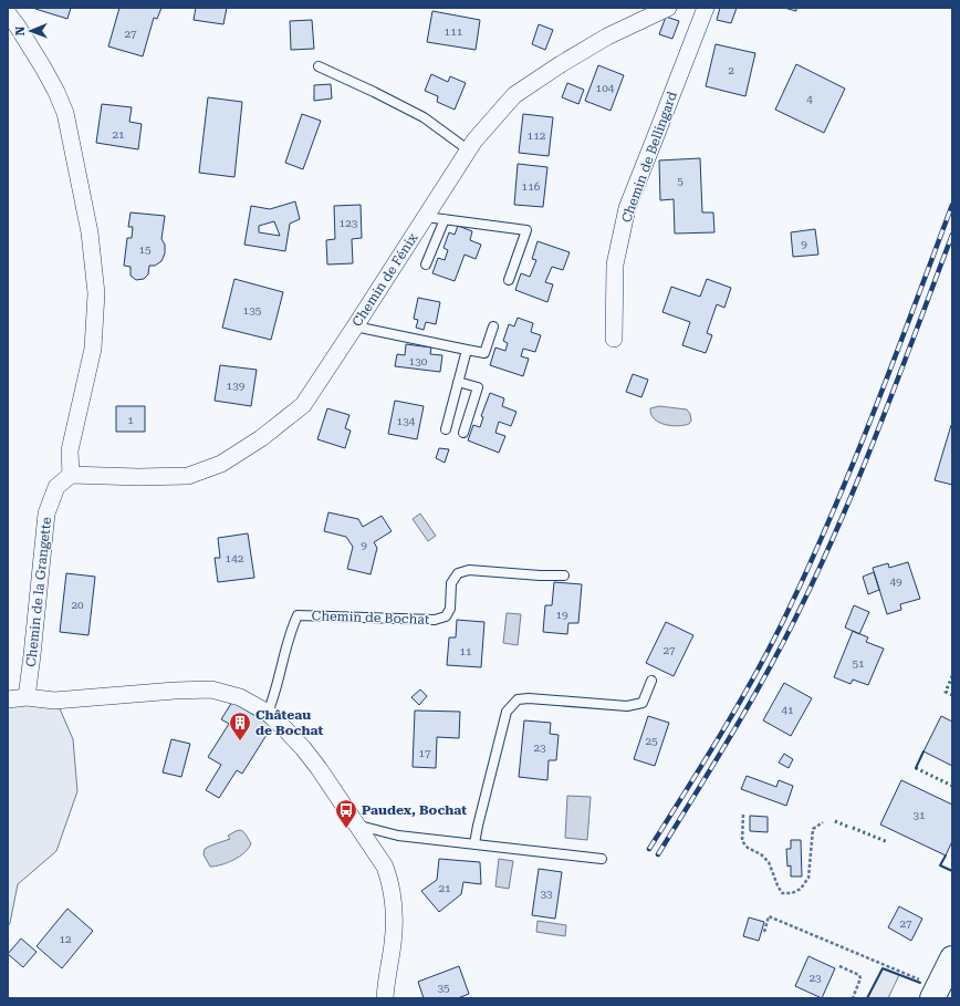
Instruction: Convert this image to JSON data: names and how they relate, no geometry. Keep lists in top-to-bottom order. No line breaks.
{"streets":{"street":["Chemin de Bellingard","Chemin de Fénix","Chemin de la Grangette"],"lane":["Chemin de Bochat"]},"crossings":[["Chemin de Fénix","Chemin de la Grangette"]],"places":{"building":["Château de Bochat"],"bus stop":["Paudex, Bochat"]},"house_numbers":["111","27","2","104","4","21","112","5","116","123","9","15","135","130","139","1","134","9","142","49","20","19","27","11","51","41","25","23","17","31","21","33","27","12","23","35"],"north":"left"}
